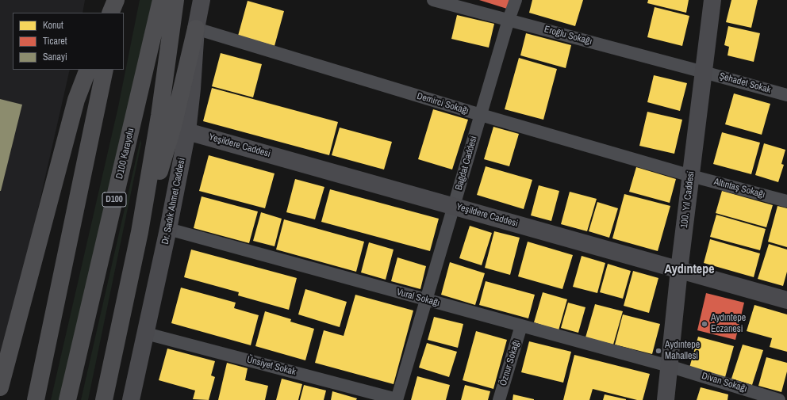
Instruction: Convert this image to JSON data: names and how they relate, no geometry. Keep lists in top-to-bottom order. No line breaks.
{"streets":{"highway":["D100 Karayolu","D100"],"street":["Eroğlu Sokağı","Şehadet Sokak","Demirci Sokağı","Yeşildere Caddesi","Bağdat Caddesi","Altıntaş Sokağı","100. Yıl Caddesi","Dr. Sadık Ahmet Caddesi","Vural Sokağı","Öznur Sokağı","Ünsiyet Sokak","Divan Sokağı"]},"crossings":[["Eroğlu Sokağı","Şehadet Sokak"],["Eroğlu Sokağı","Bağdat Caddesi"],["Eroğlu Sokağı","100. Yıl Caddesi"],["Şehadet Sokak","100. Yıl Caddesi"],["Demirci Sokağı","Bağdat Caddesi"],["Demirci Sokağı","Altıntaş Sokağı"],["Demirci Sokağı","100. Yıl Caddesi"],["Demirci Sokağı","Dr. Sadık Ahmet Caddesi"],["Yeşildere Caddesi","Bağdat Caddesi"],["Yeşildere Caddesi","100. Yıl Caddesi"],["Yeşildere Caddesi","Dr. Sadık Ahmet Caddesi"],["Bağdat Caddesi","Vural Sokağı"],["Bağdat Caddesi","Ünsiyet Sokak"],["Altıntaş Sokağı","100. Yıl Caddesi"],["100. Yıl Caddesi","Vural Sokağı"],["100. Yıl Caddesi","Divan Sokağı"],["Dr. Sadık Ahmet Caddesi","Vural Sokağı"],["Dr. Sadık Ahmet Caddesi","Ünsiyet Sokak"],["Vural Sokağı","Öznur Sokağı"],["Vural Sokağı","Divan Sokağı"]],"districts":["Aydıntepe"],"places":["Aydıntepe Eczanesi","Aydıntepe Mahallesi"],"legend":["Konut","Ticaret","Sanayi"]}
